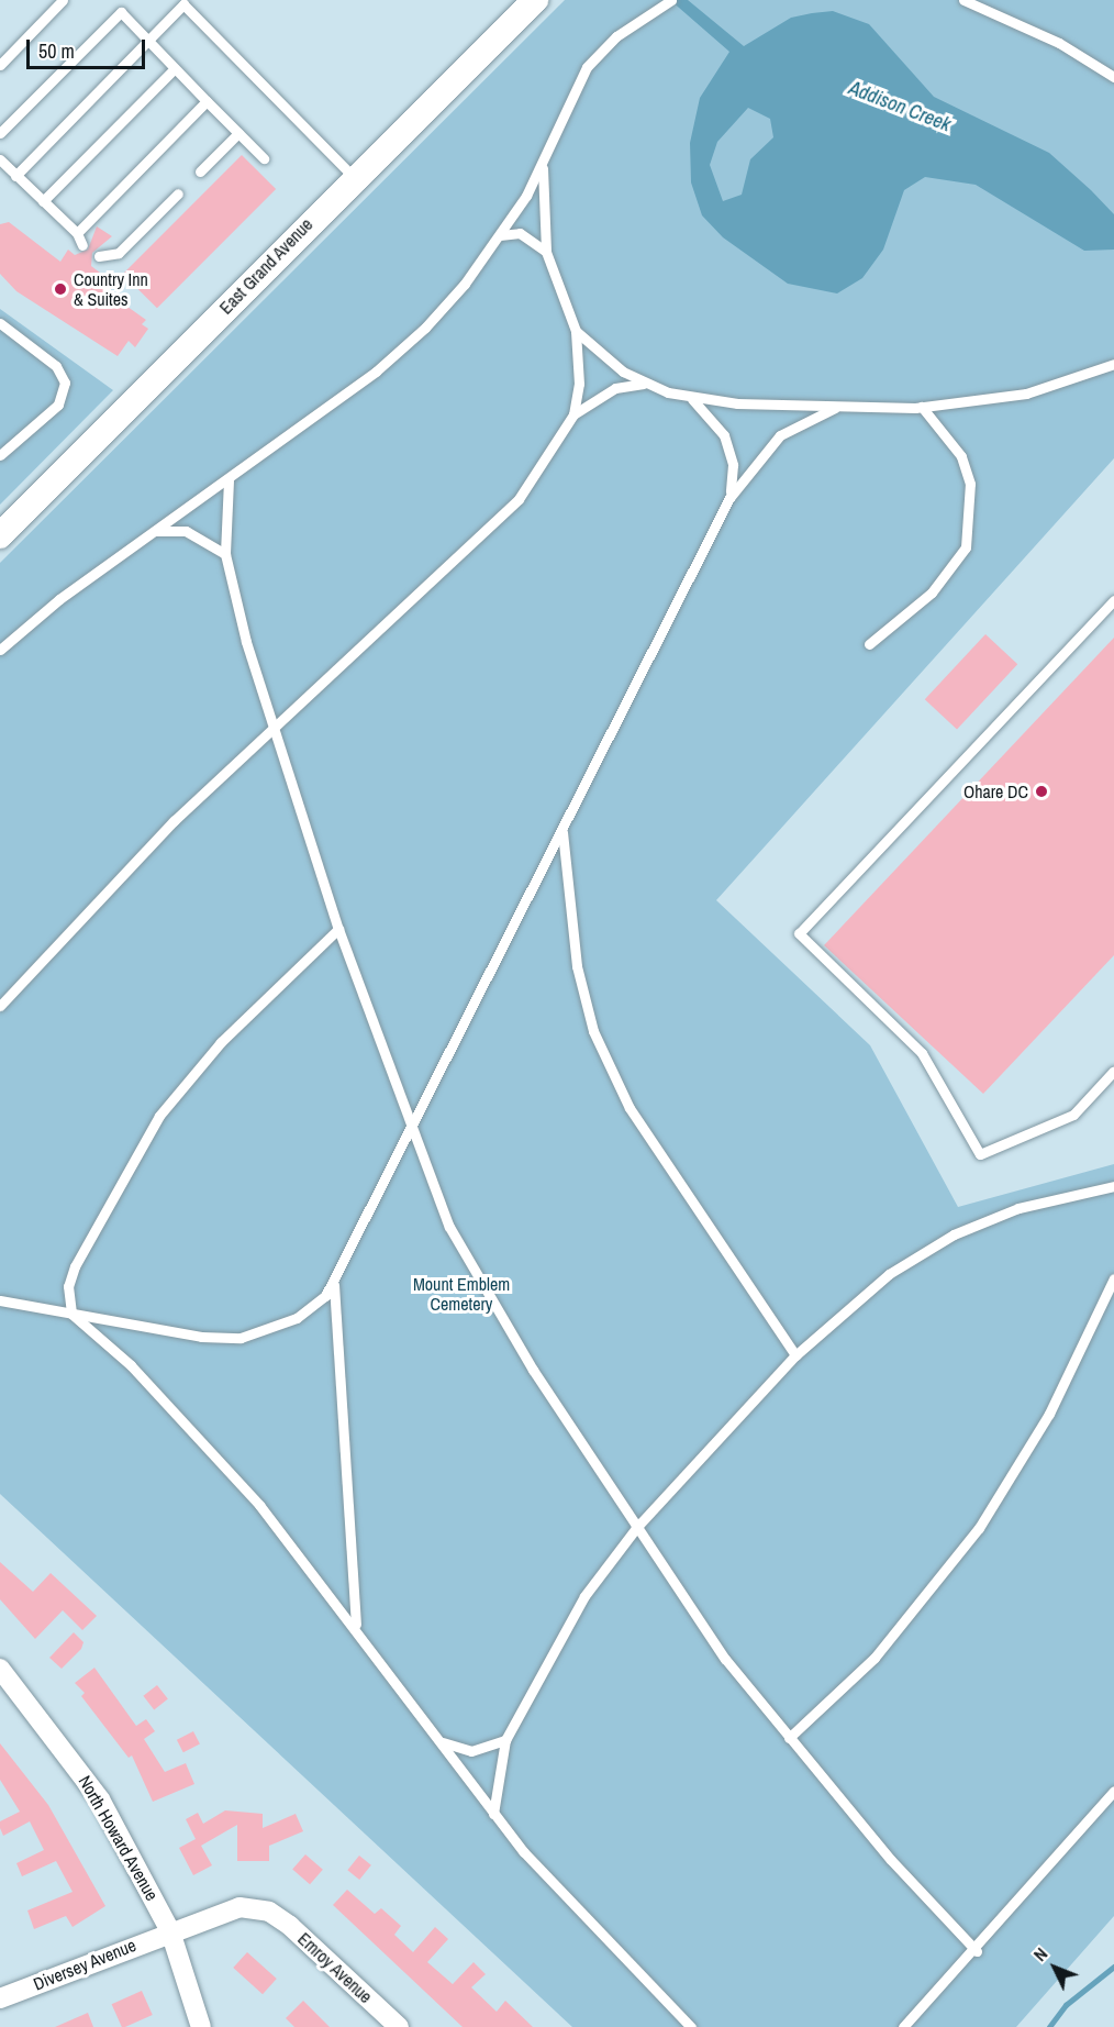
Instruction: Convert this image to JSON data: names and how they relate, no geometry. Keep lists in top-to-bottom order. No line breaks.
{"streets":{"main road":["East Grand Avenue"],"street":["North Howard Avenue","Diversey Avenue","Emroy Avenue"]},"crossings":[["North Howard Avenue","Diversey Avenue"],["Diversey Avenue","Emroy Avenue"]],"water":["Addison Creek"],"parks":["Mount Emblem Cemetery"],"places":["Country Inn & Suites","Ohare DC"],"scale_bar":"50 m","north":"top left"}
